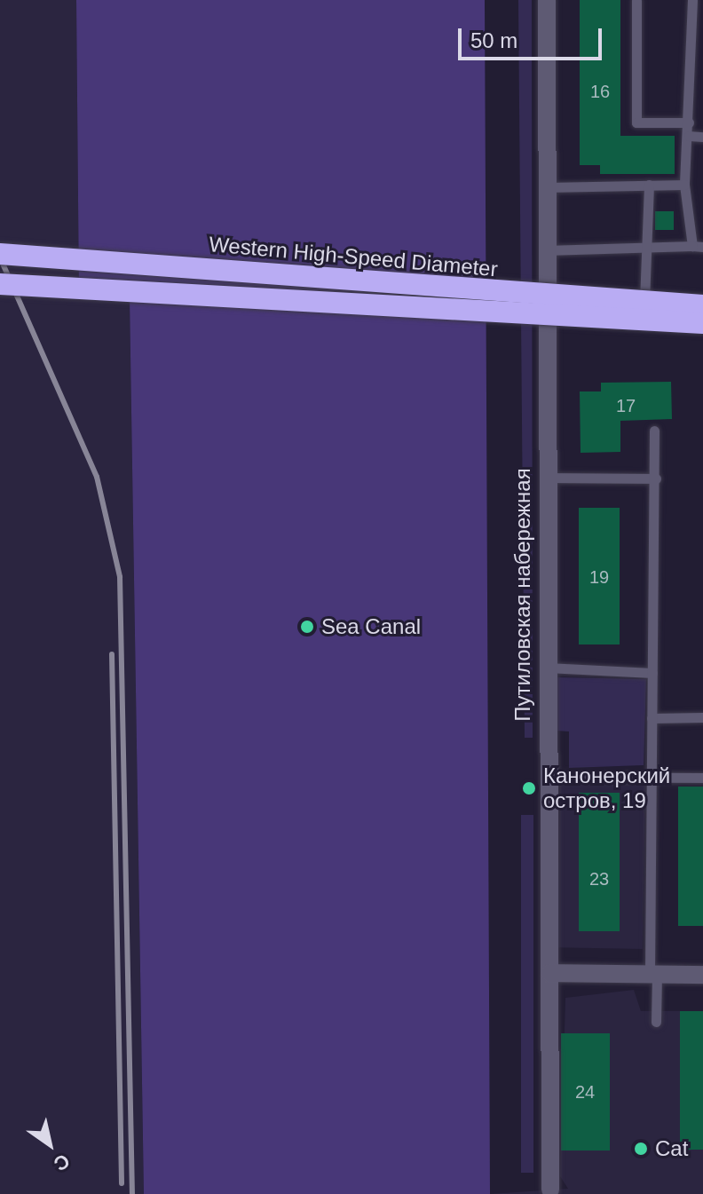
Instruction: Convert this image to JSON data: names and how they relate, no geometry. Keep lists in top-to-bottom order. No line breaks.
{"streets":{"highway":["Western High-Speed Diameter"],"street":["Путиловская набережная"]},"places":["Sea Canal","Канонерский остров, 19","Cat"],"house_numbers":["16","17","19","23","24"],"scale_bar":"50 m","north":"bottom right"}
